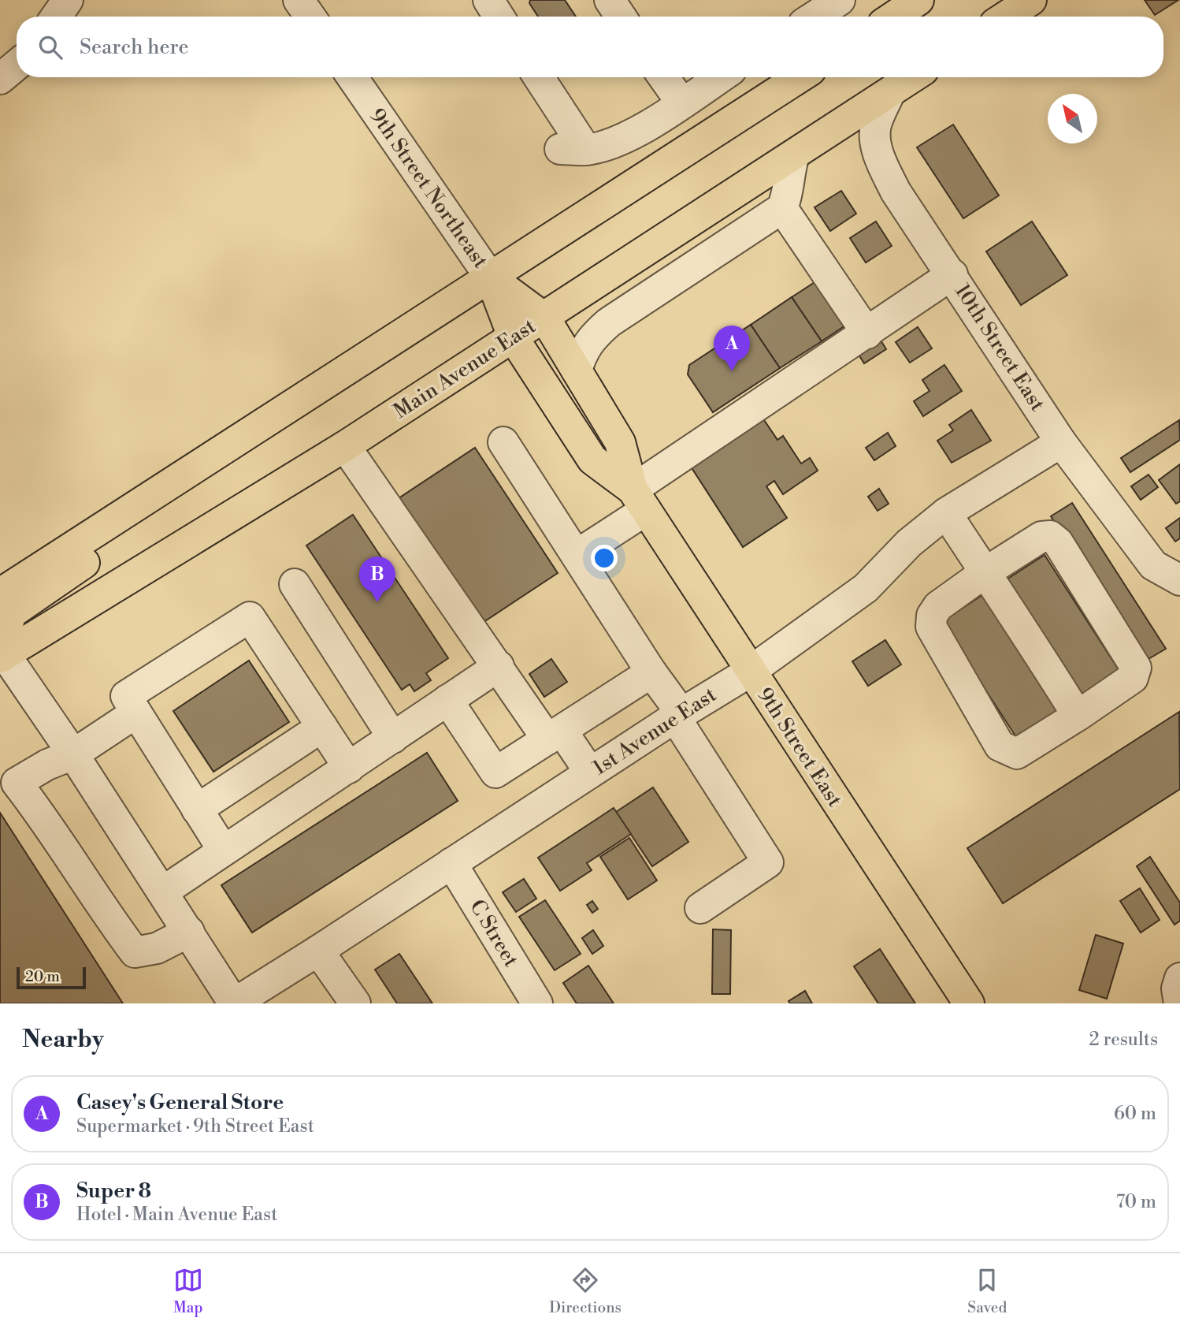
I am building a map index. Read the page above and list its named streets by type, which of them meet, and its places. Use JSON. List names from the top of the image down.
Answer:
{
  "streets": {
    "main road": ["Main Avenue East", "9th Street East"],
    "street": [
      "9th Street Northeast",
      "10th Street East",
      "1st Avenue East",
      "C Street"
    ]
  },
  "crossings": [
    ["9th Street Northeast", "9th Street East"],
    ["10th Street East", "Main Avenue East"],
    ["10th Street East", "1st Avenue East"],
    ["Main Avenue East", "9th Street East"],
    ["1st Avenue East", "9th Street East"],
    ["1st Avenue East", "C Street"]
  ],
  "scale_bar": "20 m",
  "north": "top left",
  "page": {
    "search": "Search here",
    "pins": ["A", "B"],
    "scale": "20 m",
    "heading": ["Nearby", "2 results"],
    "list": [
      {
        "mark": "A",
        "name": "Casey's General Store",
        "note": "Supermarket · 9th Street East",
        "value": "60 m"
      },
      {
        "mark": "B",
        "name": "Super 8",
        "note": "Hotel · Main Avenue East",
        "value": "70 m"
      }
    ],
    "nav": ["Map", "Directions", "Saved"]
  }
}
